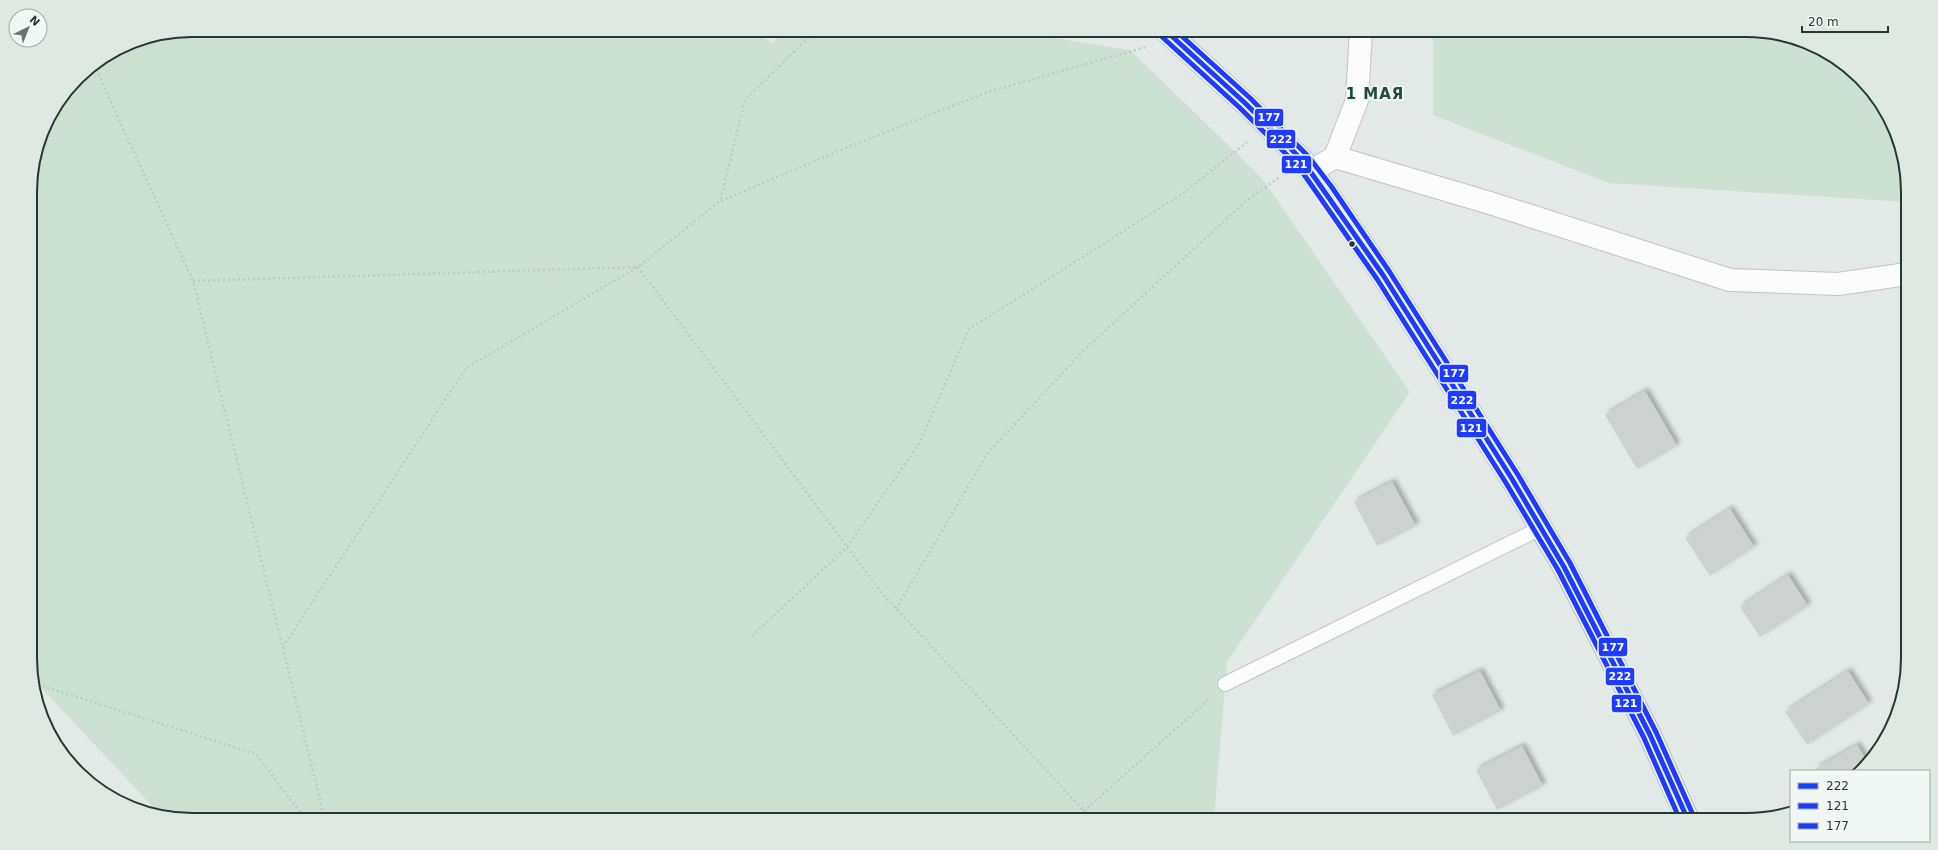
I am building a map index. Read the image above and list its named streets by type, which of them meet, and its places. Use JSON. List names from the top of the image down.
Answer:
{
  "districts": ["1 МАЯ"],
  "lines": ["transit line 222", "transit line 121", "transit line 177"],
  "legend": ["222", "121", "177"],
  "scale_bar": "20 m",
  "north": "top right"
}
